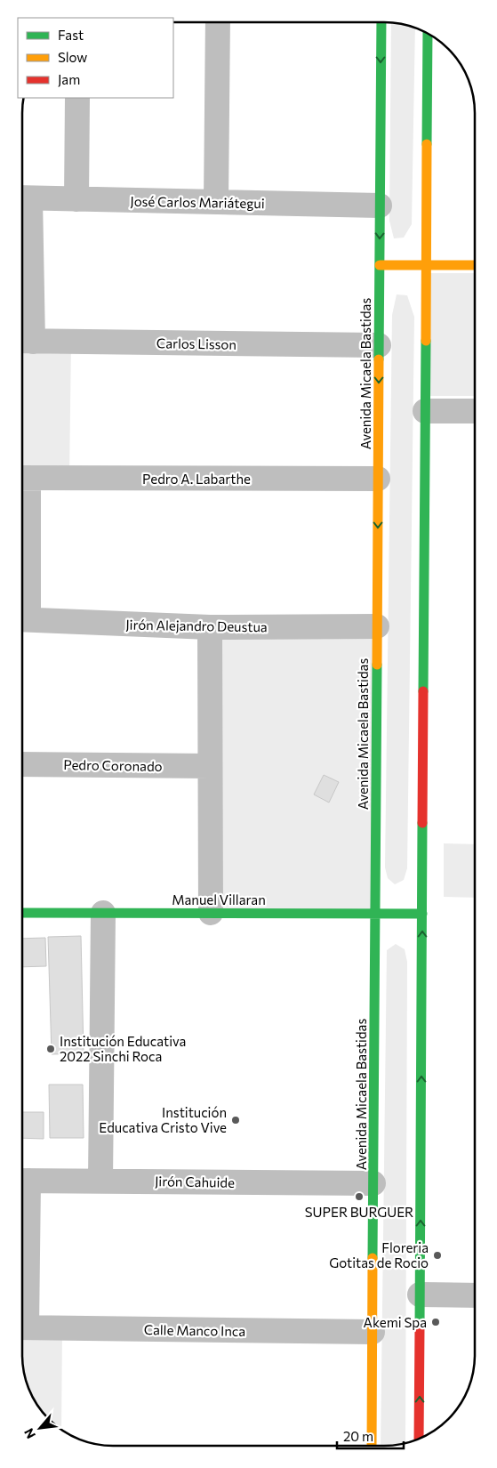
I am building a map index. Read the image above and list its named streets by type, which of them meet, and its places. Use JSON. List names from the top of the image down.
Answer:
{
  "streets": {
    "main road": ["Avenida Micaela Bastidas", "Manuel Villaran"],
    "street": [
      "José Carlos Mariátegui",
      "Carlos Lisson",
      "Pedro A. Labarthe",
      "Jirón Alejandro Deustua",
      "Pedro Coronado",
      "Jirón Cahuide",
      "Calle Manco Inca"
    ]
  },
  "crossings": [
    ["José Carlos Mariátegui", "Avenida Micaela Bastidas"],
    ["Carlos Lisson", "Avenida Micaela Bastidas"],
    ["Avenida Micaela Bastidas", "Pedro A. Labarthe"],
    ["Avenida Micaela Bastidas", "Jirón Alejandro Deustua"],
    ["Avenida Micaela Bastidas", "Manuel Villaran"],
    ["Avenida Micaela Bastidas", "Jirón Cahuide"],
    ["Avenida Micaela Bastidas", "Calle Manco Inca"]
  ],
  "places": [
    "Institución Educativa 2022 Sinchi Roca",
    "Institución Educativa Cristo Vive",
    "SUPER BURGUER",
    "Floreria Gotitas de Rocio",
    "Akemi Spa"
  ],
  "legend": ["Fast", "Slow", "Jam"],
  "scale_bar": "20 m",
  "north": "bottom left"
}
